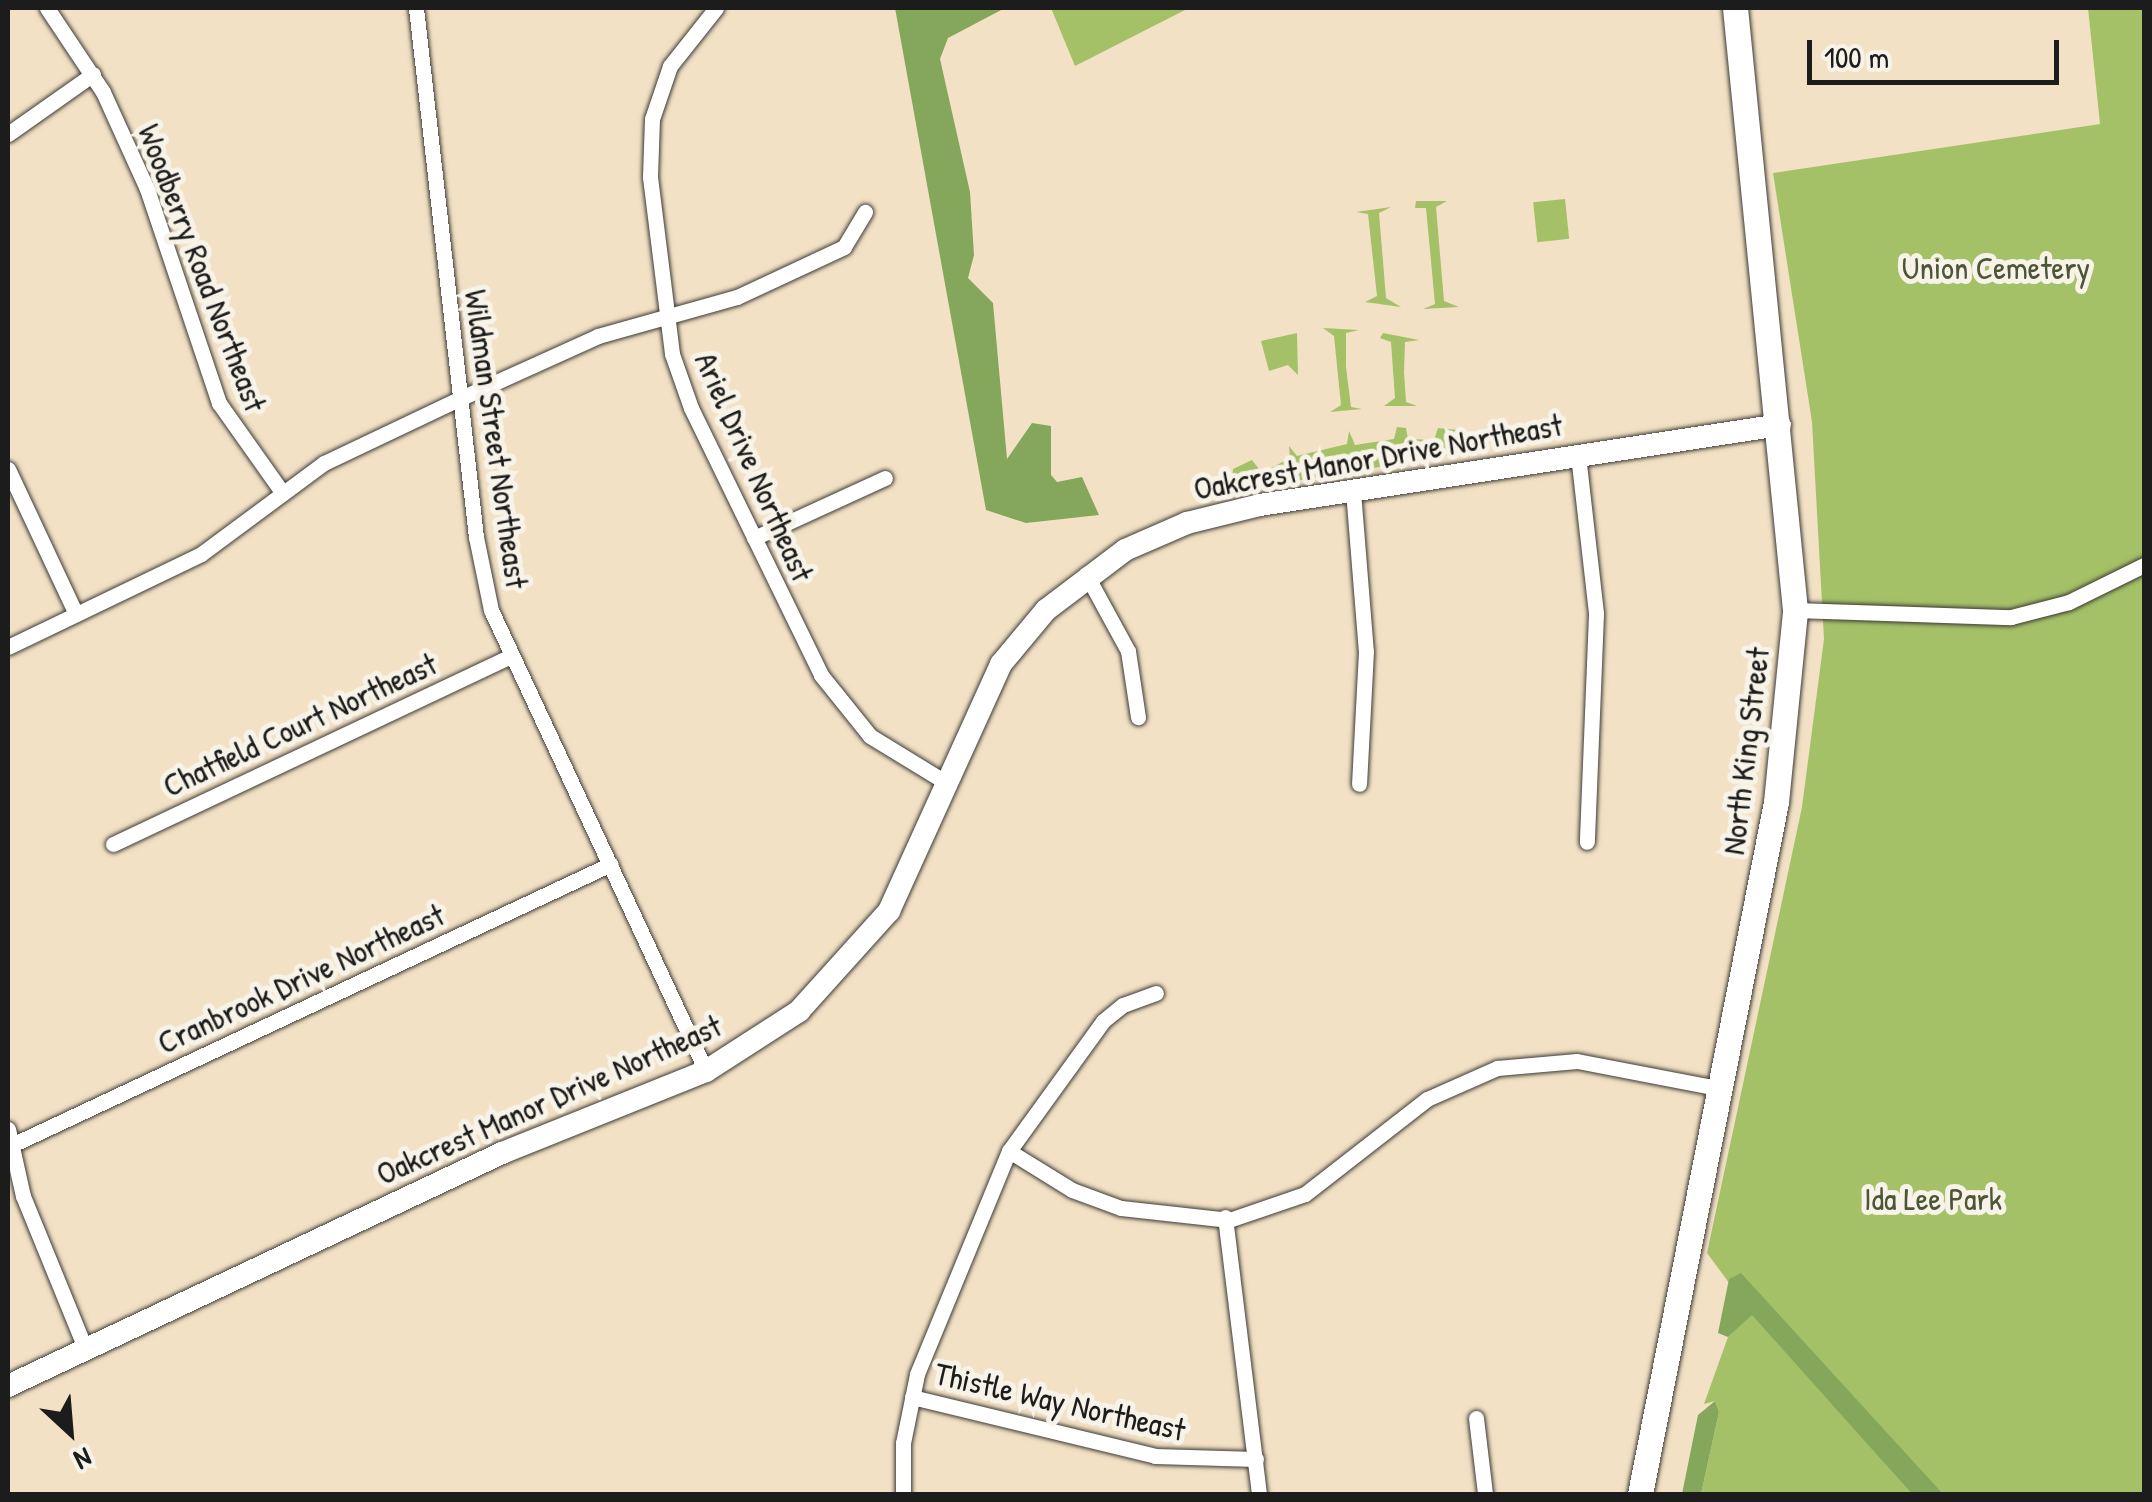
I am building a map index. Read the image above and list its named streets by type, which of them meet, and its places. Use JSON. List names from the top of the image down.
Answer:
{
  "streets": {
    "main road": ["North King Street"],
    "street": [
      "Woodberry Road Northeast",
      "Wildman Street Northeast",
      "Oakcrest Manor Drive Northeast",
      "Ariel Drive Northeast",
      "Chatfield Court Northeast",
      "Cranbrook Drive Northeast",
      "Thistle Way Northeast"
    ]
  },
  "crossings": [
    ["Wildman Street Northeast", "Oakcrest Manor Drive Northeast"],
    ["Wildman Street Northeast", "Chatfield Court Northeast"],
    ["Wildman Street Northeast", "Cranbrook Drive Northeast"],
    ["Oakcrest Manor Drive Northeast", "Ariel Drive Northeast"],
    ["Oakcrest Manor Drive Northeast", "North King Street"]
  ],
  "parks": ["Union Cemetery", "Ida Lee Park"],
  "scale_bar": "100 m",
  "north": "bottom right"
}
